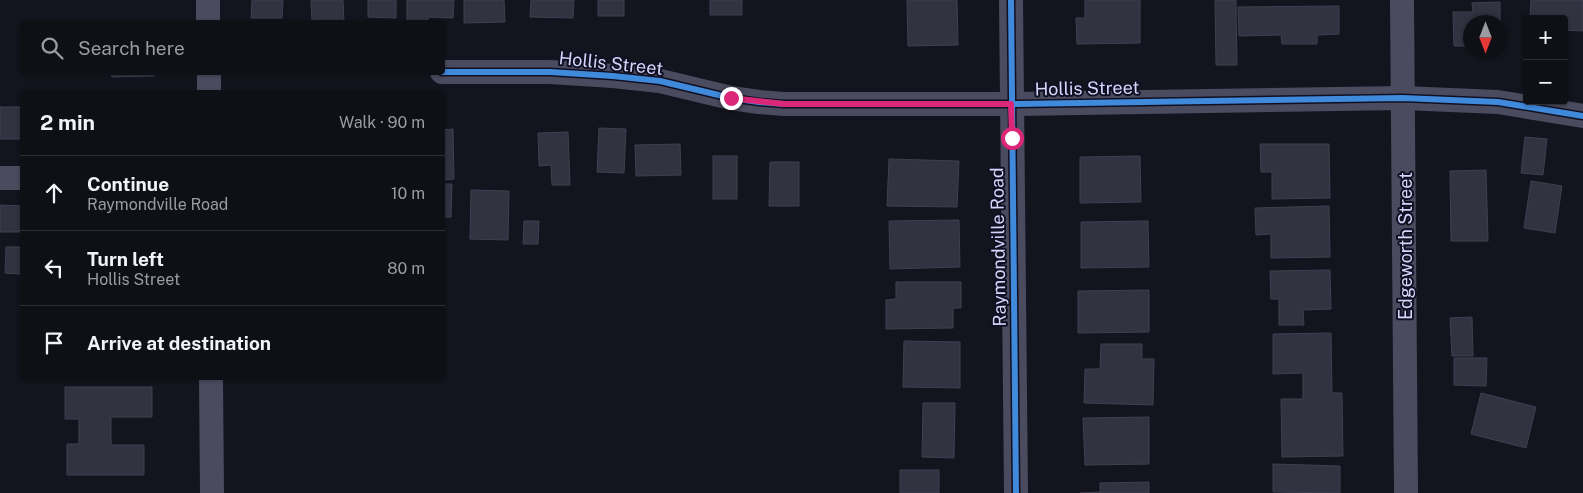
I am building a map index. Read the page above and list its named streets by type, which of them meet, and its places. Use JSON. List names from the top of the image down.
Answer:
{
  "streets": {
    "street": ["Hollis Street", "Edgeworth Street", "Raymondville Road"]
  },
  "crossings": [
    ["Hollis Street", "Edgeworth Street"],
    ["Hollis Street", "Raymondville Road"]
  ],
  "north": "bottom",
  "page": {
    "map_buttons": ["+", "−"],
    "search": "Search here",
    "heading": ["2 min", "Walk · 90 m"],
    "list": [
      ["Continue", "Raymondville Road", "10 m"],
      ["Turn left", "Hollis Street", "80 m"],
      "Arrive at destination"
    ]
  }
}
